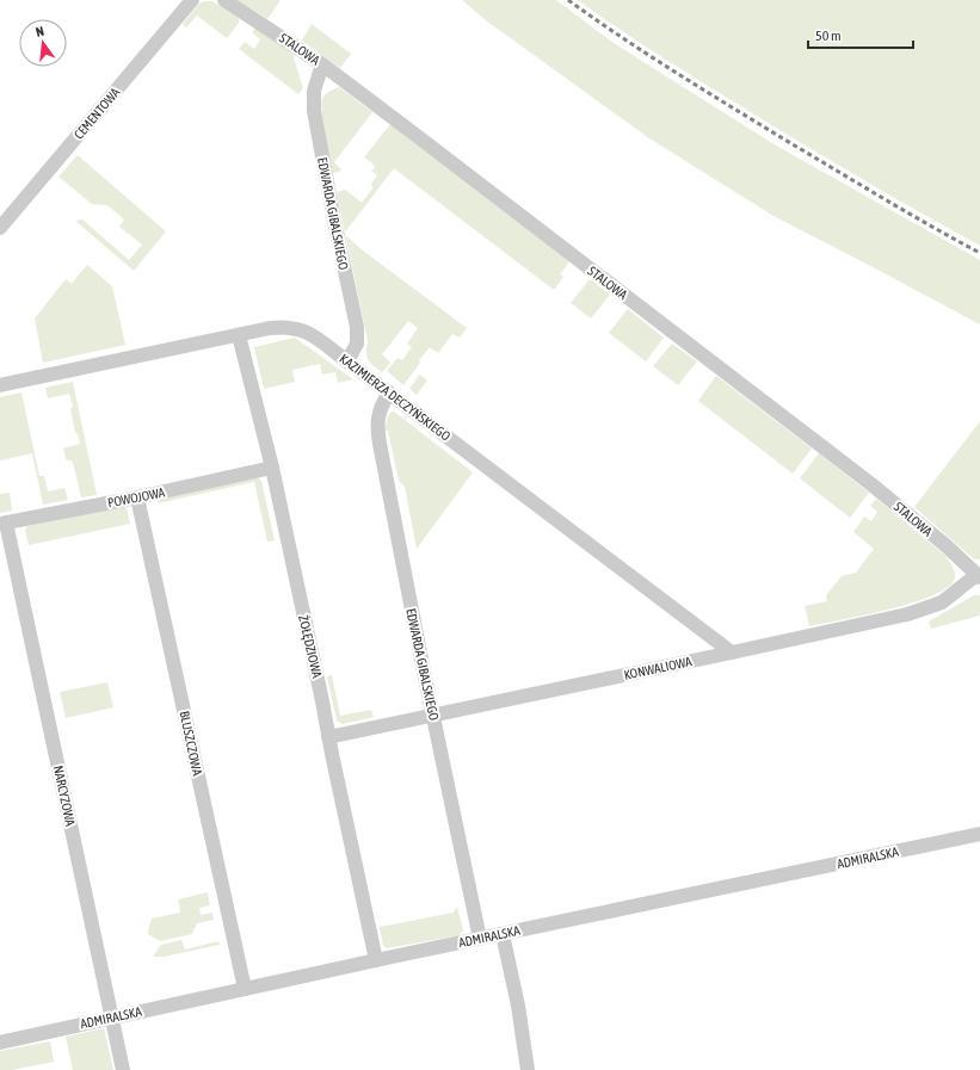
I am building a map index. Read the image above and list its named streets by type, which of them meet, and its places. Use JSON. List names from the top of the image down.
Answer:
{
  "streets": {
    "street": [
      "STALOWA",
      "CEMENTOWA",
      "EDWARDA GIBALSKIEGO",
      "KAZIMIERZA DECZYŃSKIEGO",
      "POWOJOWA",
      "ŻOŁĘDZIOWA",
      "KONWALIOWA",
      "BLUSZCZOWA",
      "NARCYZOWA",
      "ADMIRALSKA"
    ]
  },
  "crossings": [
    ["STALOWA", "EDWARDA GIBALSKIEGO"],
    ["STALOWA", "KONWALIOWA"],
    ["EDWARDA GIBALSKIEGO", "KAZIMIERZA DECZYŃSKIEGO"],
    ["EDWARDA GIBALSKIEGO", "KONWALIOWA"],
    ["EDWARDA GIBALSKIEGO", "ADMIRALSKA"],
    ["KAZIMIERZA DECZYŃSKIEGO", "ŻOŁĘDZIOWA"],
    ["KAZIMIERZA DECZYŃSKIEGO", "KONWALIOWA"],
    ["POWOJOWA", "ŻOŁĘDZIOWA"],
    ["POWOJOWA", "BLUSZCZOWA"],
    ["POWOJOWA", "NARCYZOWA"],
    ["ŻOŁĘDZIOWA", "KONWALIOWA"],
    ["ŻOŁĘDZIOWA", "ADMIRALSKA"],
    ["BLUSZCZOWA", "ADMIRALSKA"],
    ["NARCYZOWA", "ADMIRALSKA"]
  ],
  "scale_bar": "50 m",
  "north": "top"
}
